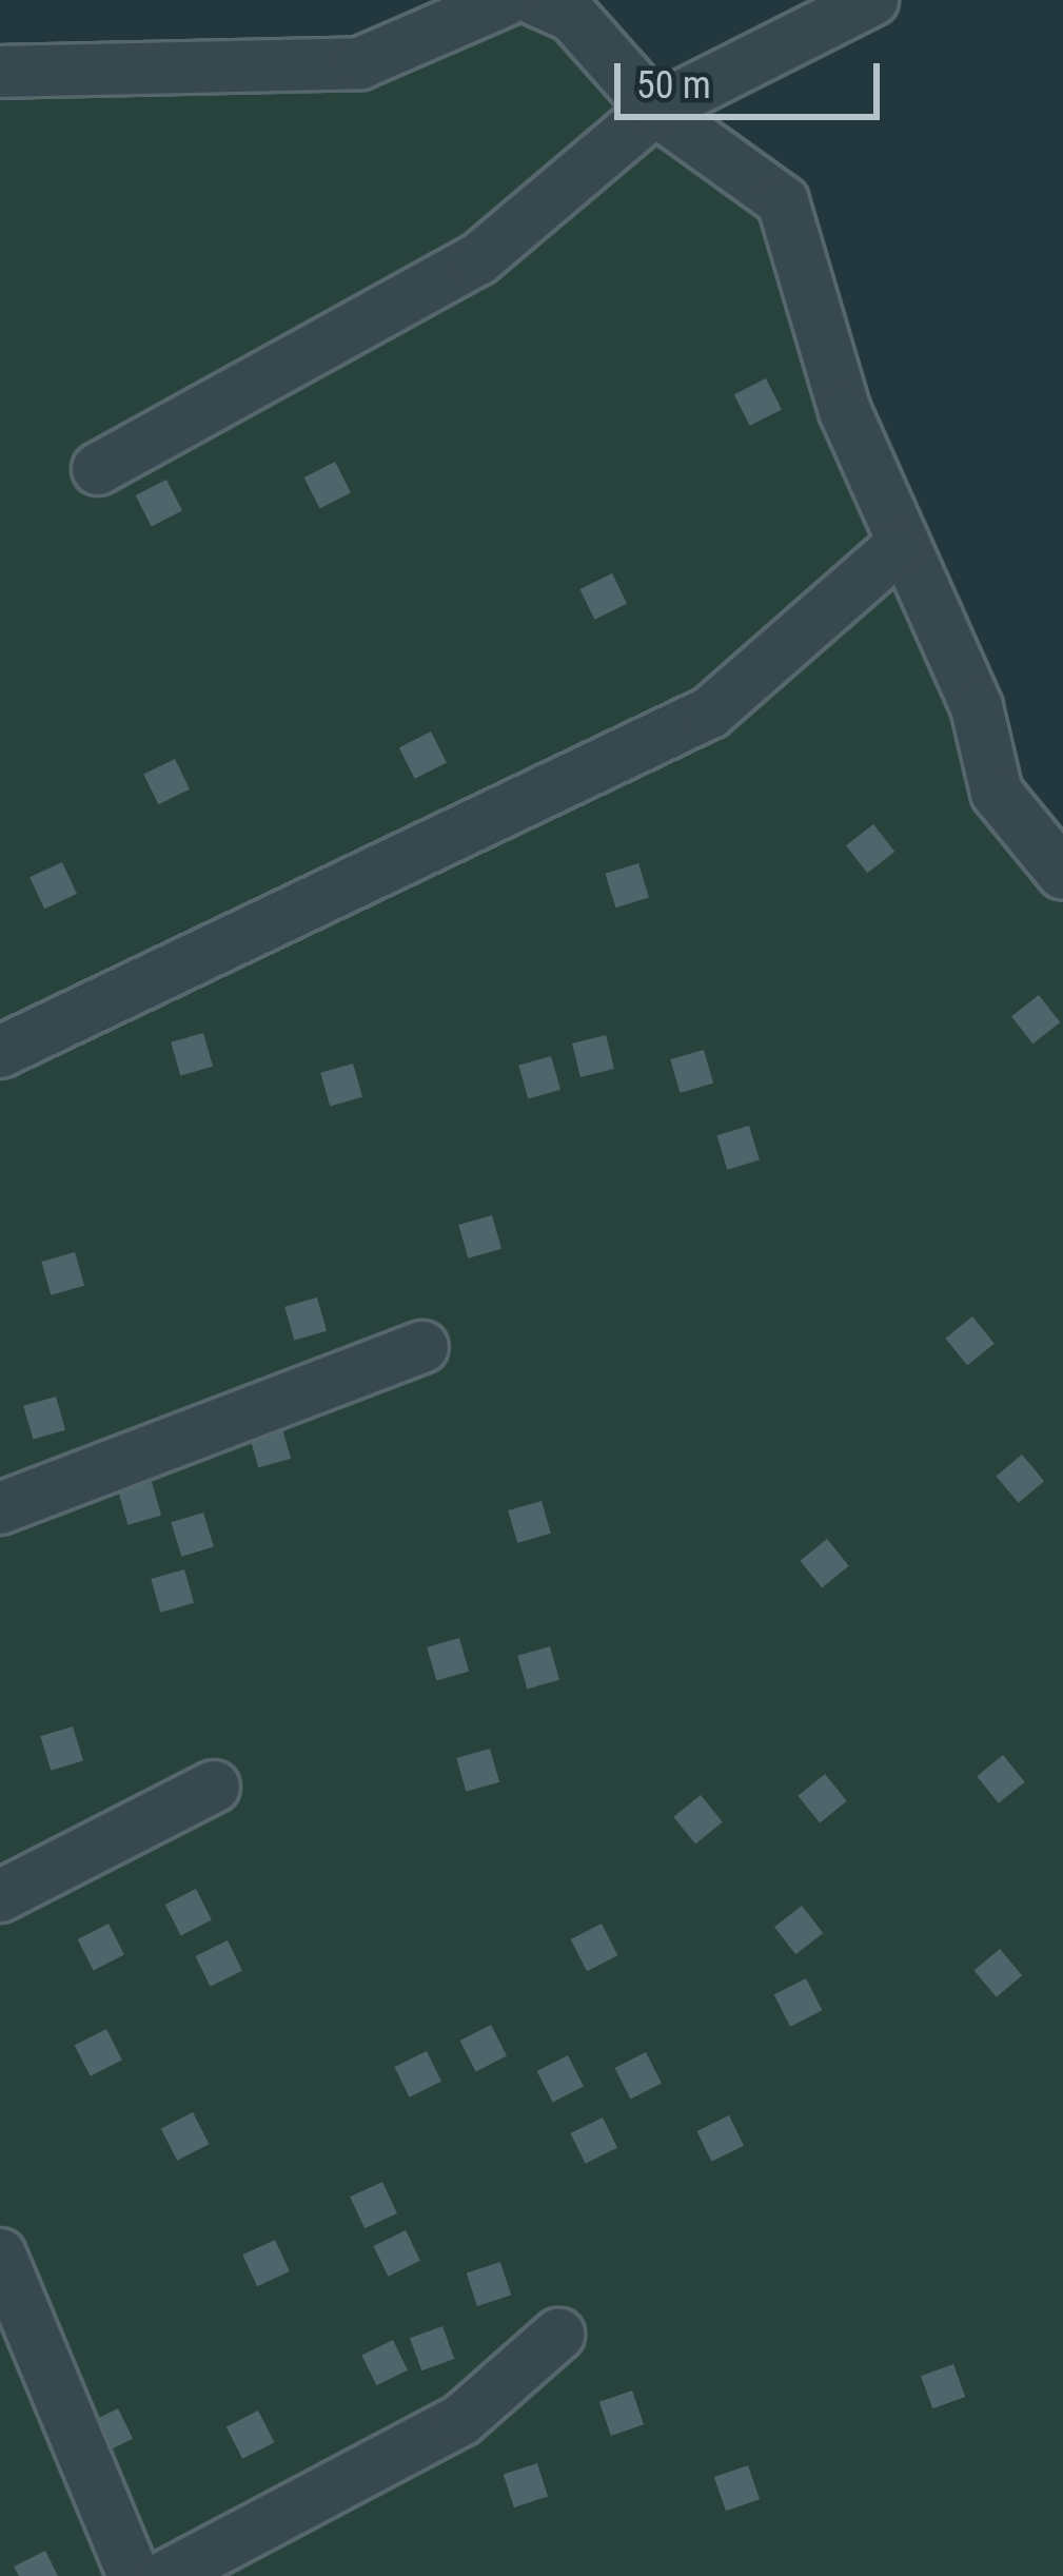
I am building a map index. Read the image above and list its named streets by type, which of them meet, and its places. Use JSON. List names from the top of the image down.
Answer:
{
  "scale_bar": "50 m"
}
